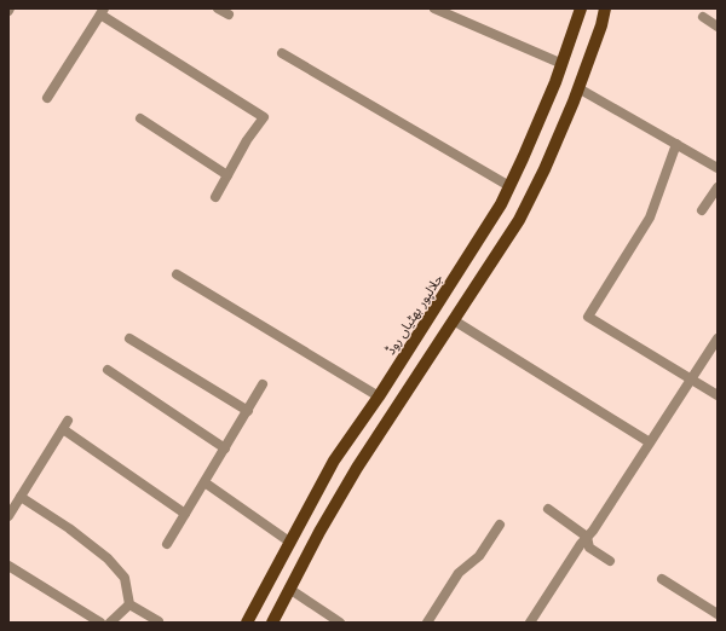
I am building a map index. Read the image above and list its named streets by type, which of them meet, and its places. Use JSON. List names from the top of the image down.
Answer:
{
  "streets": {
    "main road": ["جلالپور بھٹیاں روڈ"]
  }
}
